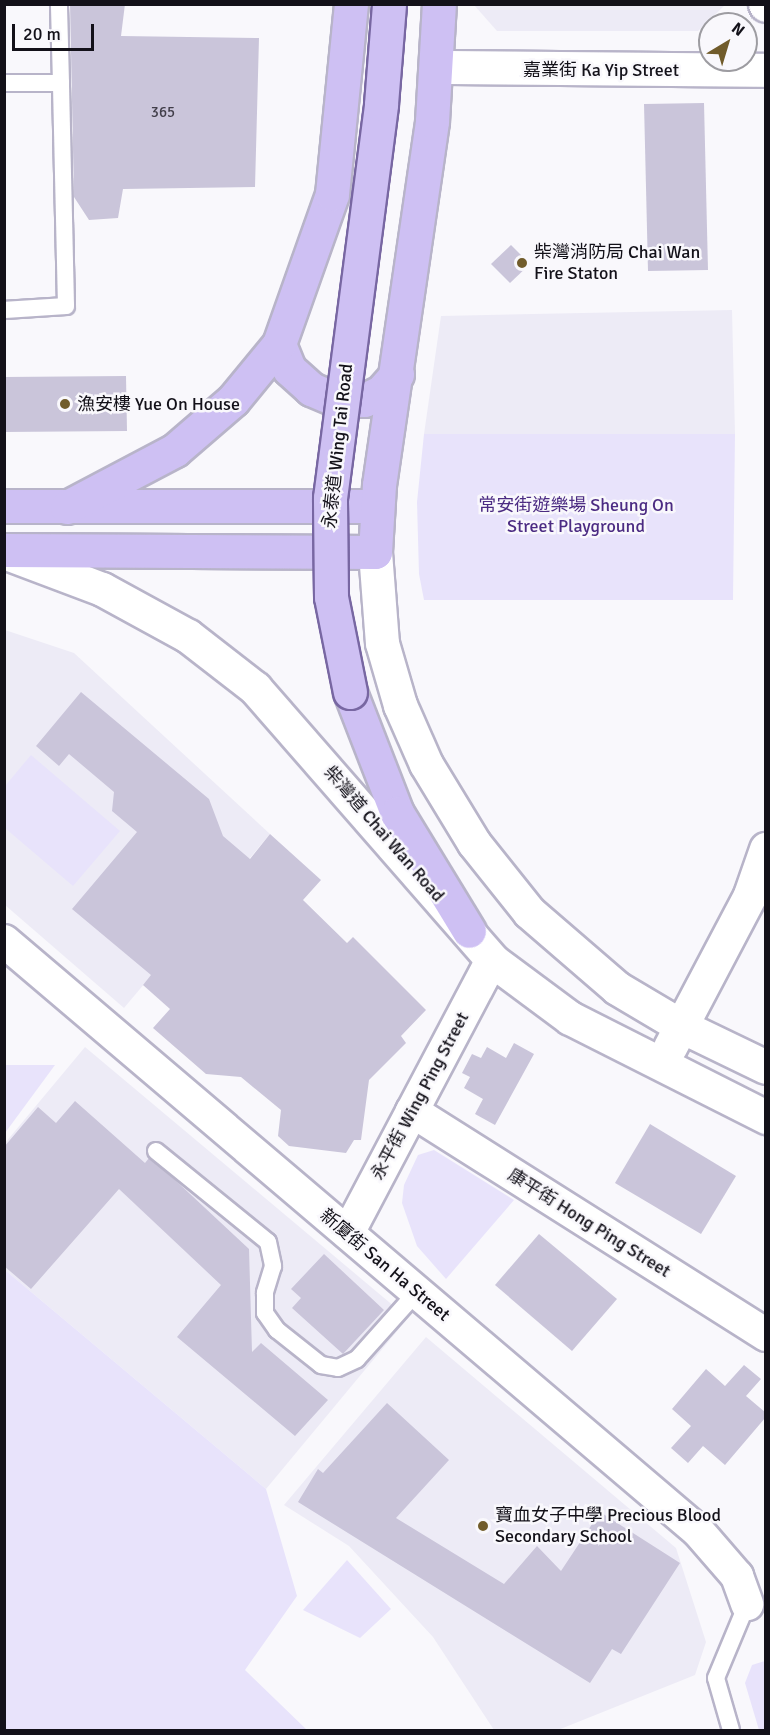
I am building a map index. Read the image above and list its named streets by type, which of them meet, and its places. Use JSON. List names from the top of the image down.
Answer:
{
  "streets": {
    "main road": ["嘉業街 Ka Yip Street", "永泰道 Wing Tai Road", "柴灣道 Chai Wan Road"],
    "street": ["永平街 Wing Ping Street", "康平街 Hong Ping Street", "新廈街 San Ha Street"]
  },
  "crossings": [
    ["永泰道 Wing Tai Road", "柴灣道 Chai Wan Road"],
    ["柴灣道 Chai Wan Road", "永平街 Wing Ping Street"],
    ["永平街 Wing Ping Street", "康平街 Hong Ping Street"],
    ["永平街 Wing Ping Street", "新廈街 San Ha Street"]
  ],
  "parks": ["常安街遊樂場 Sheung On Street Playground"],
  "places": ["柴灣消防局 Chai Wan Fire Staton", "漁安樓 Yue On House", "寶血女子中學 Precious Blood Secondary School"],
  "house_numbers": ["365"],
  "scale_bar": "20 m",
  "north": "top right"
}
